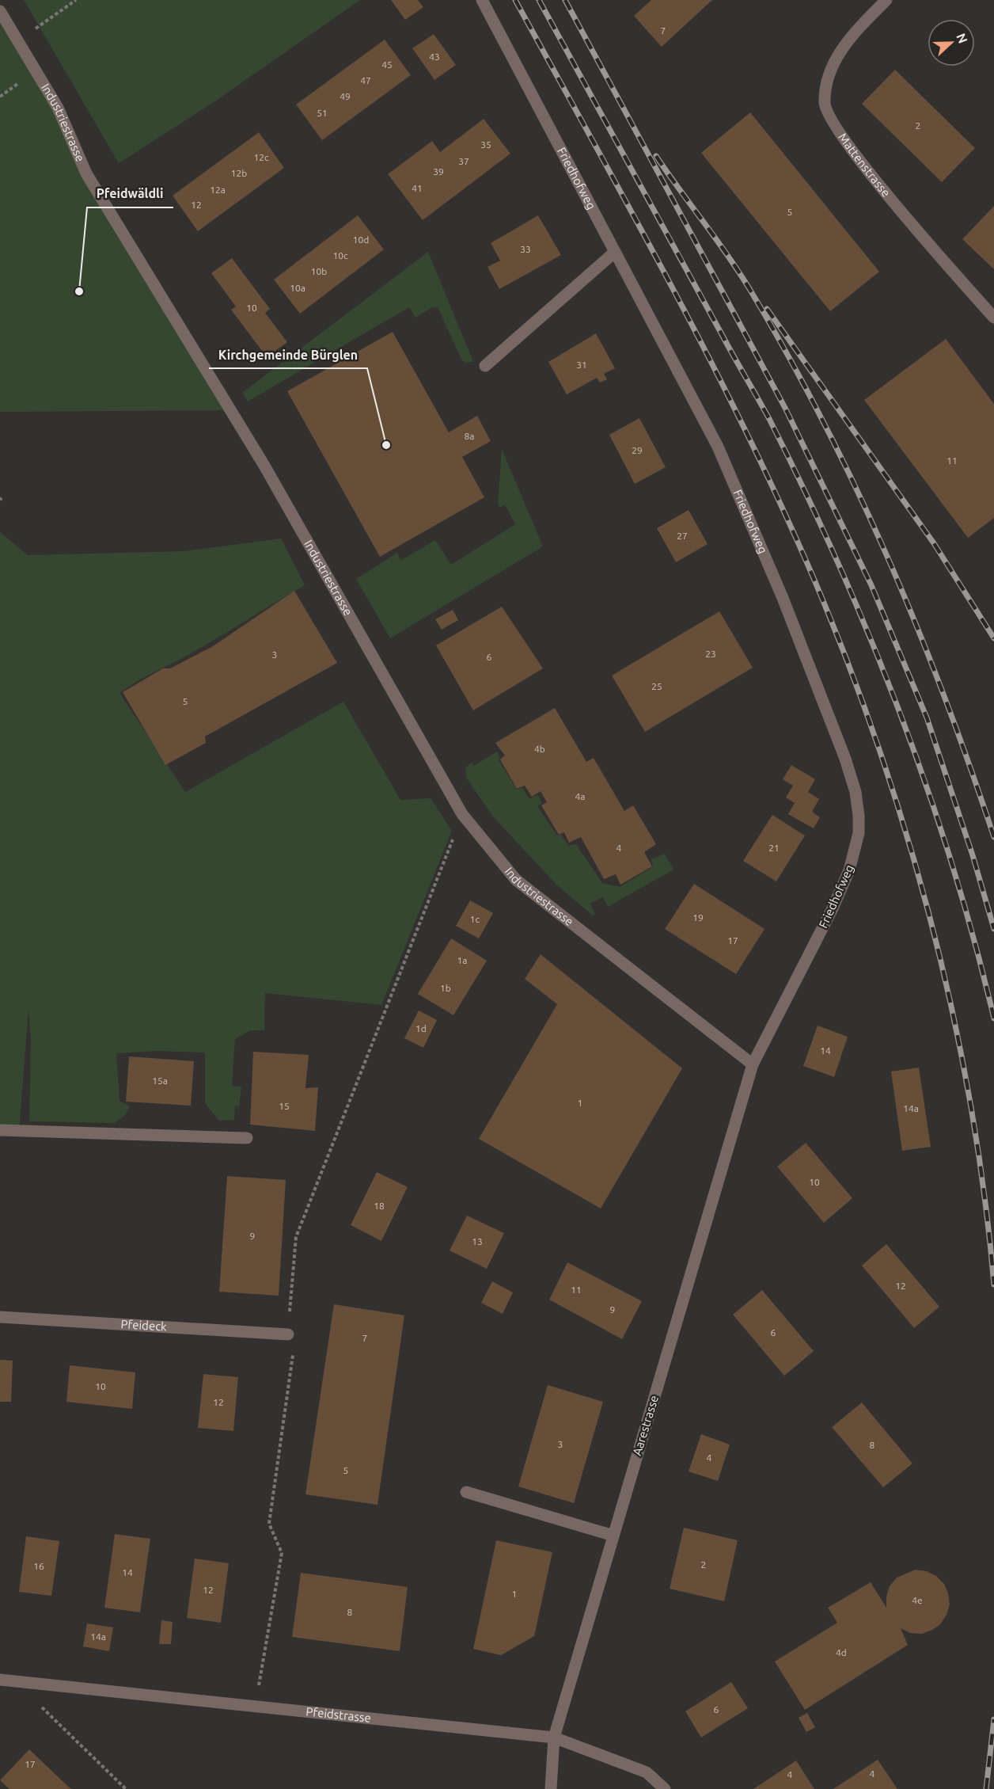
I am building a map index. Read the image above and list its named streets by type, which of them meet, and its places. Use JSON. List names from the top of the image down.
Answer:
{
  "streets": {
    "street": [
      "Industriestrasse",
      "Mattenstrasse",
      "Friedhofweg",
      "Pfeideck",
      "Aarestrasse",
      "Pfeidstrasse"
    ]
  },
  "crossings": [
    ["Industriestrasse", "Friedhofweg"],
    ["Industriestrasse", "Aarestrasse"],
    ["Friedhofweg", "Aarestrasse"],
    ["Aarestrasse", "Pfeidstrasse"]
  ],
  "places": ["Pfeidwäldli", "Kirchgemeinde Bürglen"],
  "house_numbers": [
    "7",
    "43",
    "45",
    "47",
    "49",
    "51",
    "2",
    "35",
    "12c",
    "37",
    "39",
    "12b",
    "41",
    "12a",
    "12",
    "5",
    "10d",
    "33",
    "10c",
    "10b",
    "10a",
    "10",
    "31",
    "8a",
    "29",
    "11",
    "27",
    "23",
    "3",
    "6",
    "25",
    "5",
    "4b",
    "4a",
    "4",
    "21",
    "19",
    "1c",
    "17",
    "1a",
    "1b",
    "1d",
    "14",
    "15a",
    "1",
    "15",
    "14a",
    "10",
    "18",
    "9",
    "13",
    "12",
    "11",
    "9",
    "6",
    "7",
    "10",
    "12",
    "3",
    "8",
    "4",
    "5",
    "2",
    "16",
    "14",
    "12",
    "1",
    "4e",
    "8",
    "14a",
    "4d",
    "6",
    "17",
    "4",
    "4"
  ],
  "north": "right"
}
